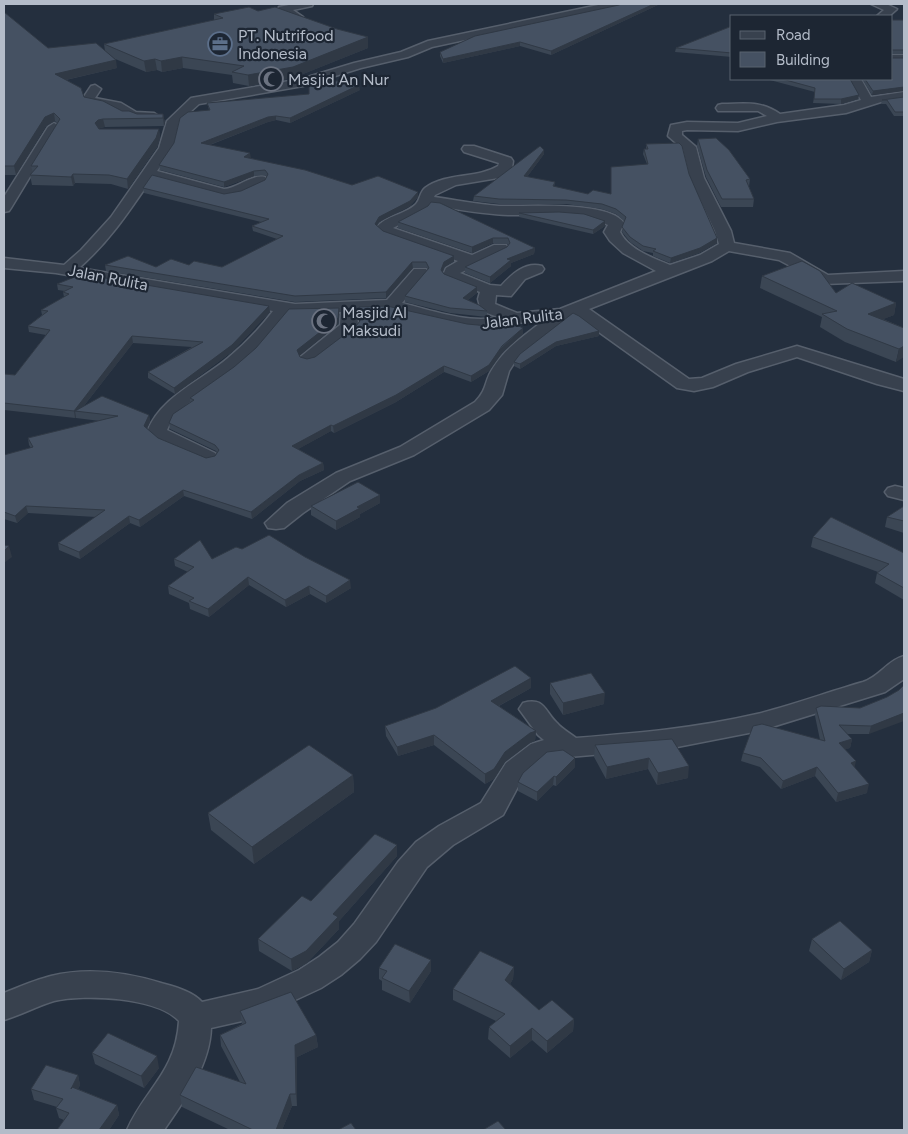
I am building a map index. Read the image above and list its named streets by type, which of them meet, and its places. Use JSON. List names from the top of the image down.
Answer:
{
  "streets": {
    "street": ["Jalan Rulita"]
  },
  "places": {
    "office": ["PT. Nutrifood Indonesia"],
    "mosque": ["Masjid An Nur", "Masjid Al Maksudi"]
  },
  "legend": ["Road", "Building"]
}
